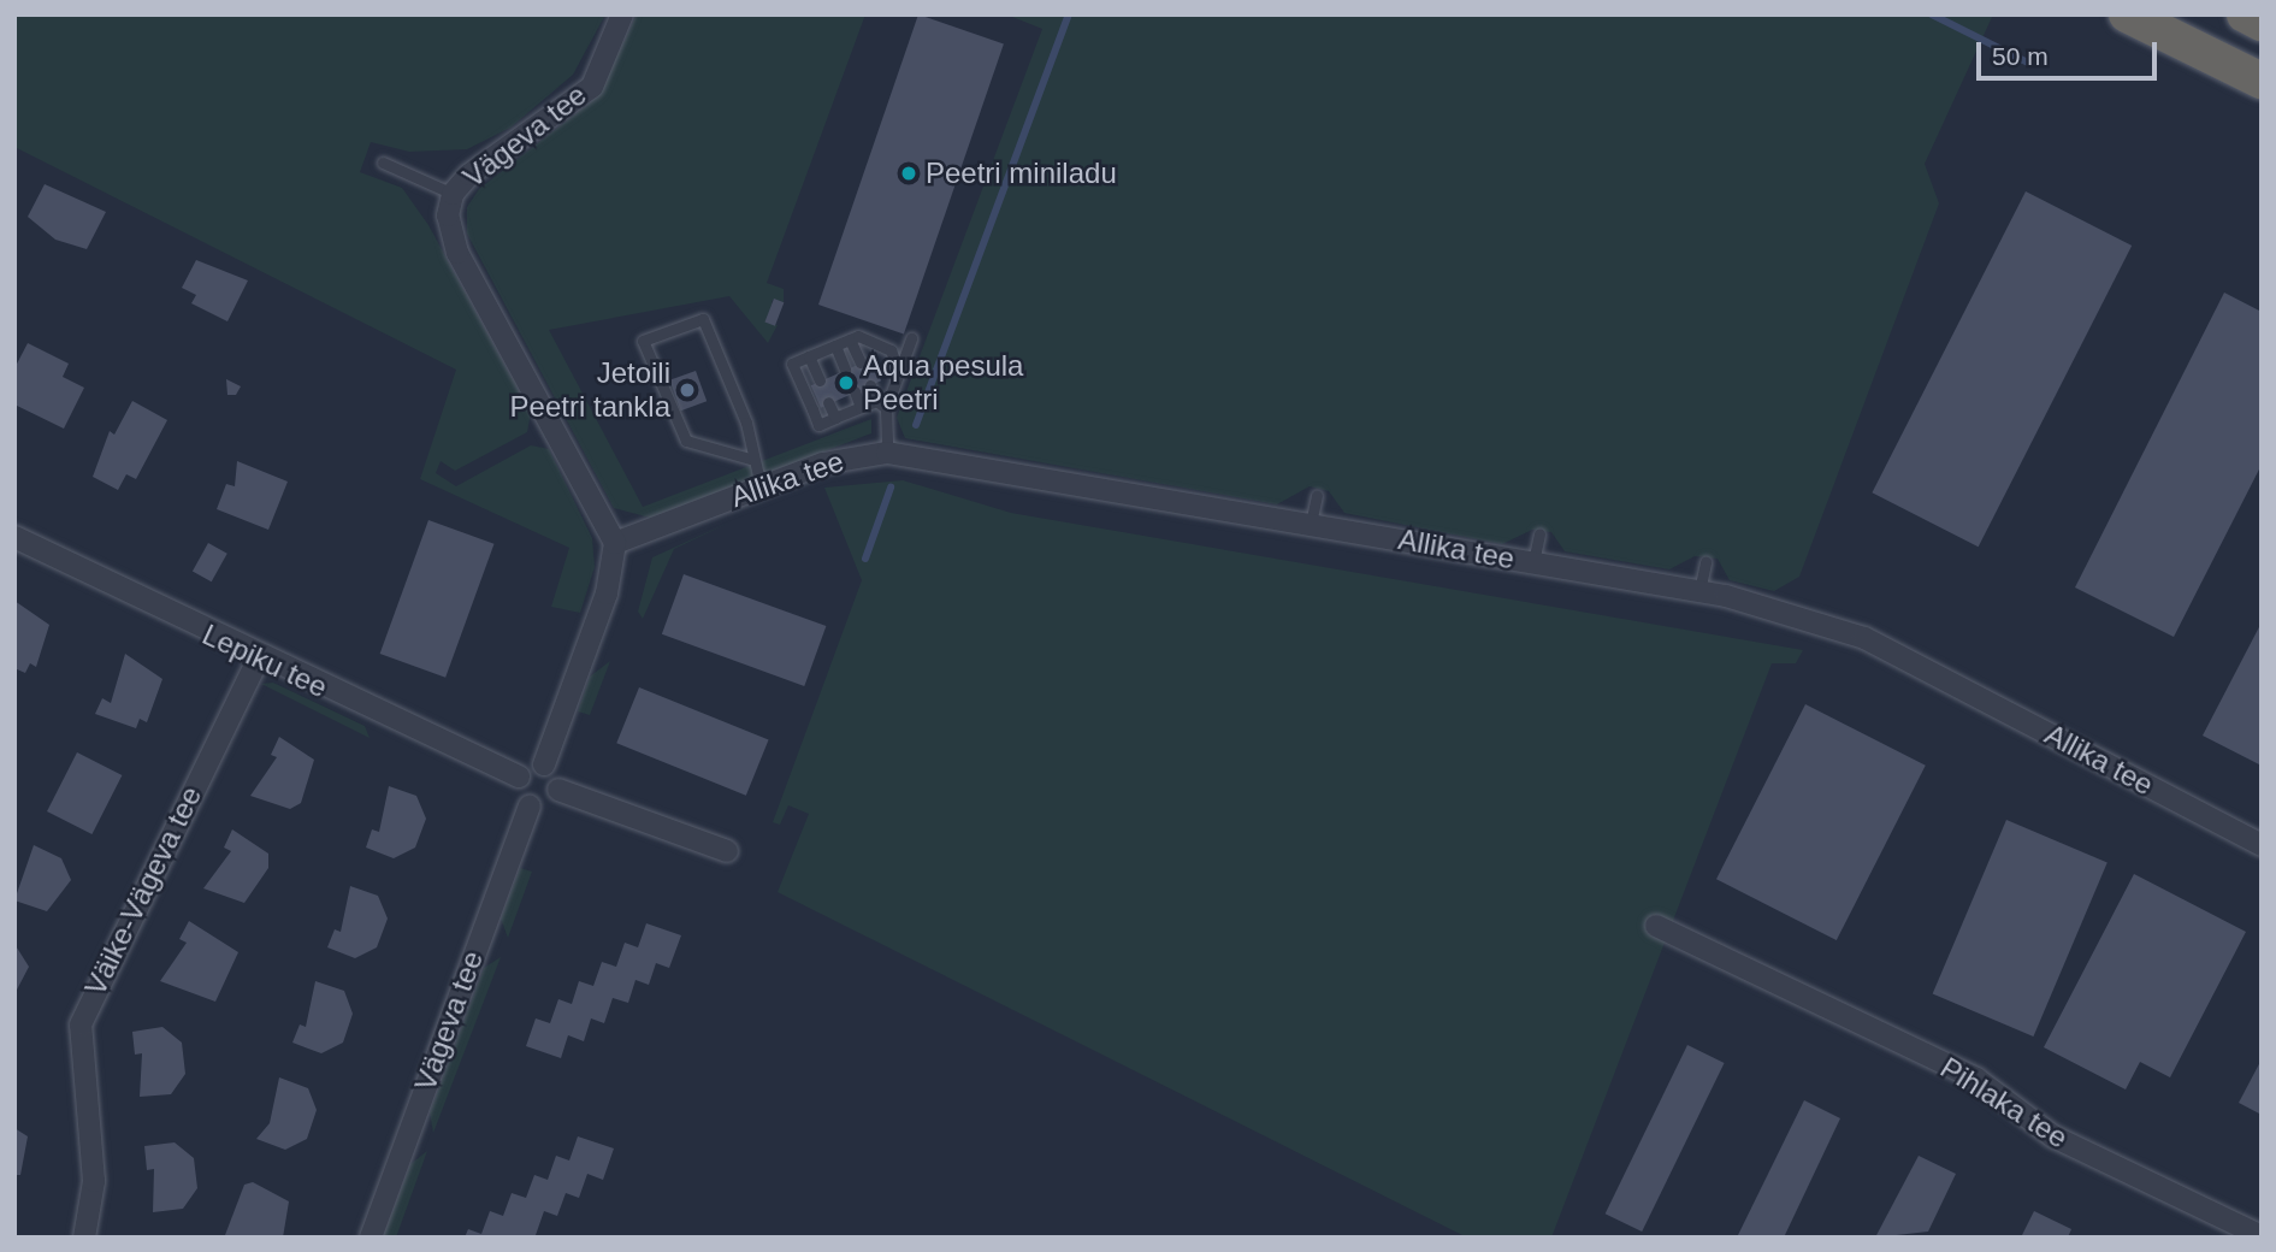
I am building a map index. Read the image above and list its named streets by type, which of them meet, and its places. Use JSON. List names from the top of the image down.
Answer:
{
  "streets": {
    "street": [
      "Vägeva tee",
      "Allika tee",
      "Lepiku tee",
      "Väike-Vägeva tee",
      "Pihlaka tee"
    ]
  },
  "crossings": [
    ["Vägeva tee", "Allika tee"],
    ["Vägeva tee", "Lepiku tee"],
    ["Lepiku tee", "Väike-Vägeva tee"]
  ],
  "places": ["Peetri miniladu", "Aqua pesula Peetri", "Jetoili Peetri tankla"],
  "scale_bar": "50 m"
}
